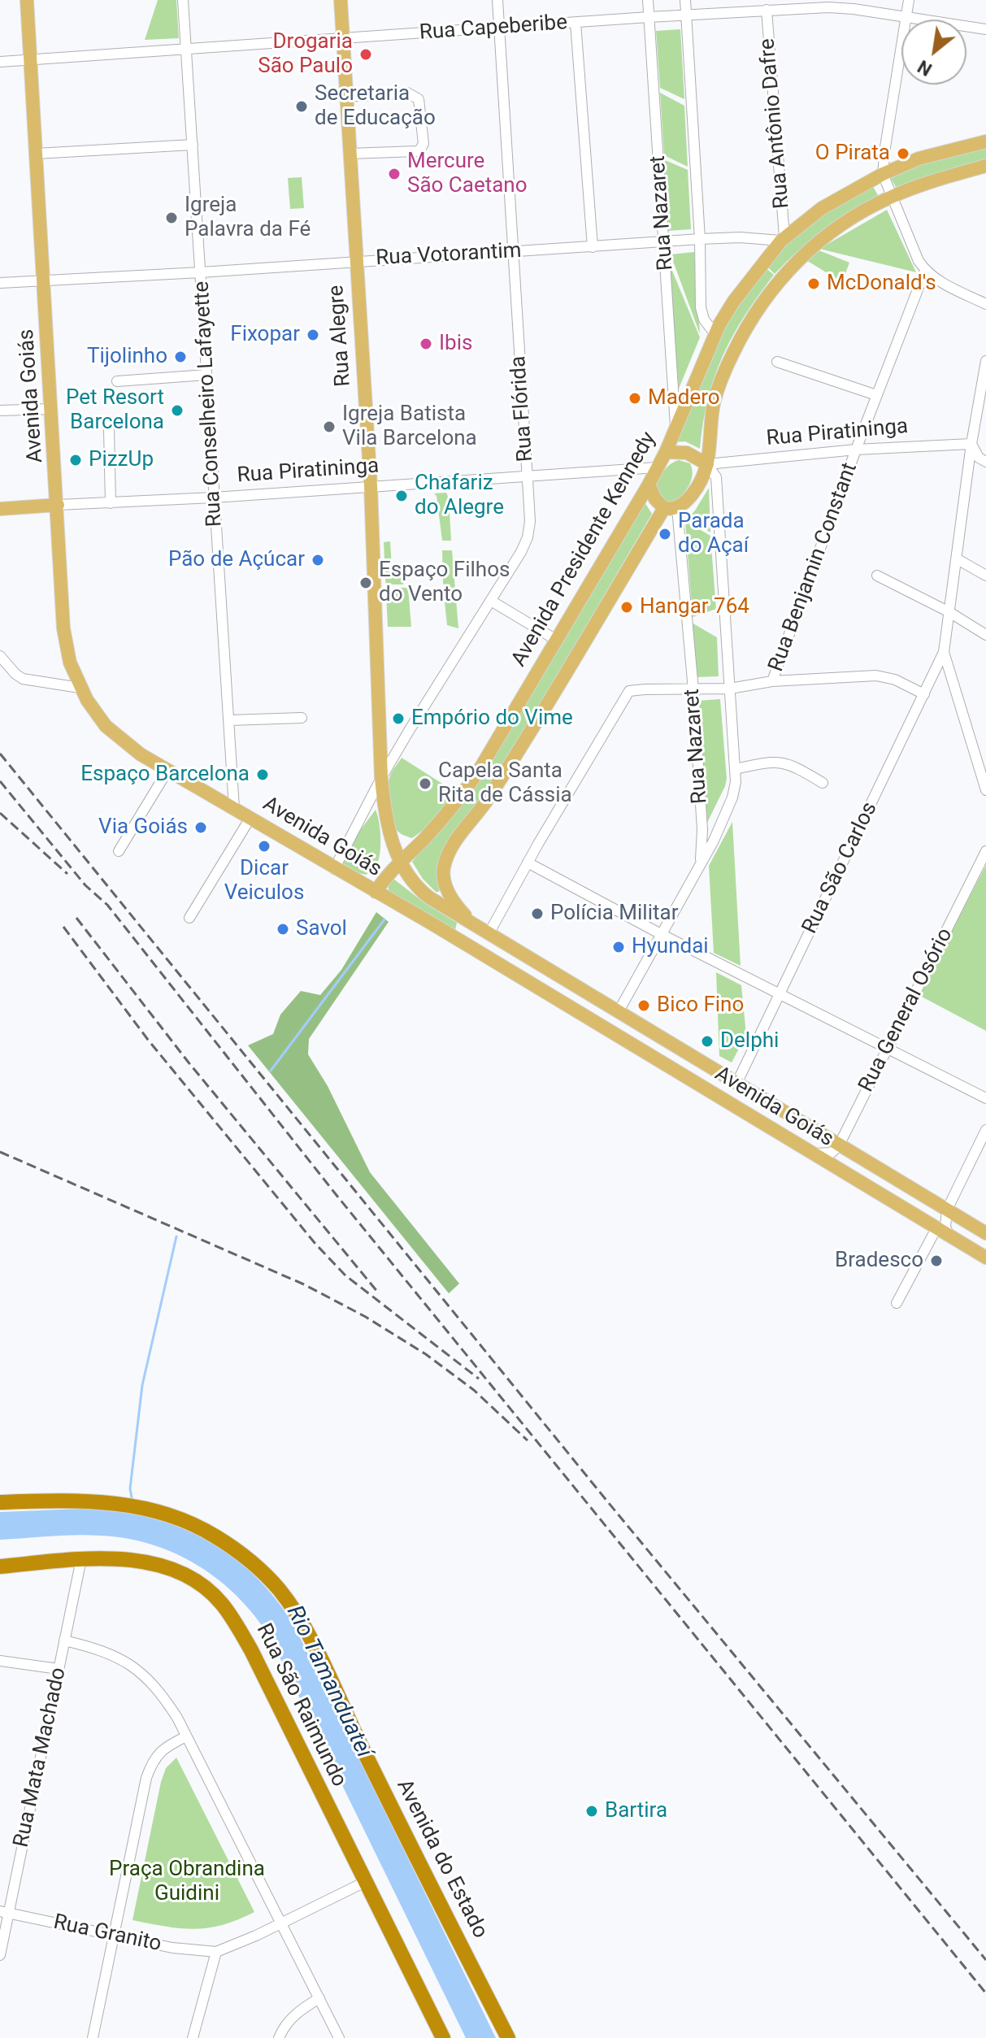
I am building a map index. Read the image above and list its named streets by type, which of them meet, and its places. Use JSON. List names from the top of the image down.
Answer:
{
  "streets": {
    "highway": ["Rua São Raimundo", "Avenida do Estado"],
    "main road": [
      "Rua Alegre",
      "Avenida Goiás",
      "Rua Piratininga",
      "Avenida Presidente Kennedy"
    ],
    "street": [
      "Rua Capeberibe",
      "Rua Antônio Dafre",
      "Rua Nazaret",
      "Rua Votorantim",
      "Rua Conselheiro Lafayette",
      "Rua Flórida",
      "Rua Benjamin Constant",
      "Rua São Carlos",
      "Rua General Osório",
      "Rua Mata Machado",
      "Rua Granito"
    ]
  },
  "crossings": [
    ["Rua Capeberibe", "Rua Antônio Dafre"],
    ["Rua Capeberibe", "Rua Nazaret"],
    ["Rua Capeberibe", "Rua Alegre"],
    ["Rua Capeberibe", "Avenida Goiás"],
    ["Rua Capeberibe", "Rua Conselheiro Lafayette"],
    ["Rua Capeberibe", "Rua Flórida"],
    ["Rua Antônio Dafre", "Rua Votorantim"],
    ["Rua Antônio Dafre", "Avenida Presidente Kennedy"],
    ["Rua Nazaret", "Rua Votorantim"],
    ["Rua Nazaret", "Avenida Goiás"],
    ["Rua Nazaret", "Rua Piratininga"],
    ["Rua Nazaret", "Avenida Presidente Kennedy"],
    ["Rua Votorantim", "Rua Alegre"],
    ["Rua Votorantim", "Avenida Goiás"],
    ["Rua Votorantim", "Rua Conselheiro Lafayette"],
    ["Rua Votorantim", "Rua Flórida"],
    ["Rua Votorantim", "Avenida Presidente Kennedy"],
    ["Rua Alegre", "Avenida Goiás"],
    ["Rua Alegre", "Rua Flórida"],
    ["Rua Alegre", "Rua Piratininga"],
    ["Rua Alegre", "Avenida Presidente Kennedy"],
    ["Avenida Goiás", "Rua Conselheiro Lafayette"],
    ["Avenida Goiás", "Rua Flórida"],
    ["Avenida Goiás", "Rua Piratininga"],
    ["Avenida Goiás", "Avenida Presidente Kennedy"],
    ["Avenida Goiás", "Rua São Carlos"],
    ["Avenida Goiás", "Rua General Osório"],
    ["Rua Conselheiro Lafayette", "Rua Piratininga"],
    ["Rua Flórida", "Rua Piratininga"],
    ["Rua Piratininga", "Avenida Presidente Kennedy"],
    ["Rua Piratininga", "Rua Benjamin Constant"],
    ["Rua São Raimundo", "Rua Mata Machado"],
    ["Rua Mata Machado", "Rua Granito"]
  ],
  "water": ["Rio Tamanduateí"],
  "parks": ["Praça Obrandina Guidini"],
  "places": [
    "Drogaria São Paulo",
    "Secretaria de Educação",
    "O Pirata",
    "Mercure São Caetano",
    "Igreja Palavra da Fé",
    "McDonald's",
    "Fixopar",
    "Ibis",
    "Tijolinho",
    "Madero",
    "Pet Resort Barcelona",
    "Igreja Batista Vila Barcelona",
    "PizzUp",
    "Chafariz do Alegre",
    "Parada do Açaí",
    "Pão de Açúcar",
    "Espaço Filhos do Vento",
    "Hangar 764",
    "Empório do Vime",
    "Espaço Barcelona",
    "Capela Santa Rita de Cássia",
    "Via Goiás",
    "Dicar Veiculos",
    "Polícia Militar",
    "Savol",
    "Hyundai",
    "Bico Fino",
    "Delphi",
    "Bradesco",
    "Bartira"
  ],
  "north": "bottom left"
}
